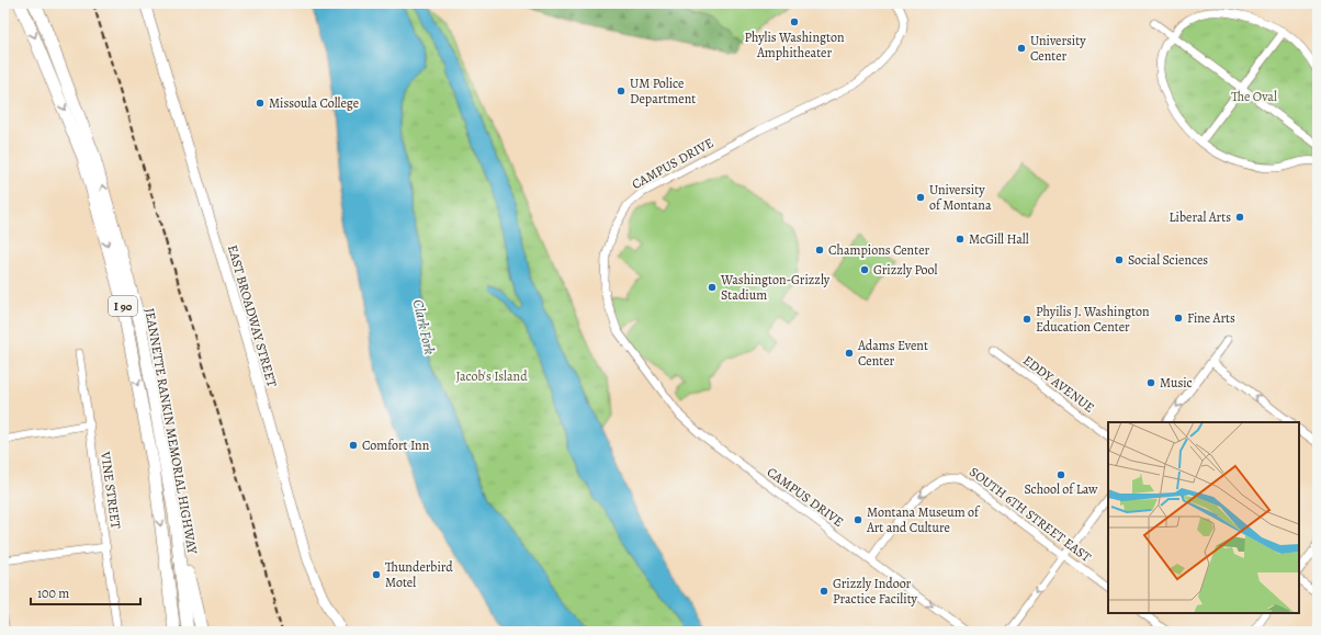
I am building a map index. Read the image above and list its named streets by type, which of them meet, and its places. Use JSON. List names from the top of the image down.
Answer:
{
  "streets": {
    "highway": ["I 90", "JEANNETTE RANKIN MEMORIAL HIGHWAY"],
    "main road": ["EAST BROADWAY STREET"],
    "street": [
      "CAMPUS DRIVE",
      "EDDY AVENUE",
      "VINE STREET",
      "SOUTH 6TH STREET EAST"
    ]
  },
  "crossings": [
    ["CAMPUS DRIVE", "SOUTH 6TH STREET EAST"],
    ["I 90", "JEANNETTE RANKIN MEMORIAL HIGHWAY"]
  ],
  "water": ["Clark Fork"],
  "parks": ["The Oval", "Jacob's Island"],
  "places": [
    "Phylis Washington Amphitheater",
    "University Center",
    "UM Police Department",
    "Missoula College",
    "University of Montana",
    "Liberal Arts",
    "McGill Hall",
    "Champions Center",
    "Social Sciences",
    "Grizzly Pool",
    "Washington-Grizzly Stadium",
    "Fine Arts",
    "Phyilis J. Washington Education Center",
    "Adams Event Center",
    "Music",
    "Comfort Inn",
    "School of Law",
    "Montana Museum of Art and Culture",
    "Thunderbird Motel",
    "Grizzly Indoor Practice Facility"
  ],
  "scale_bar": "100 m"
}
